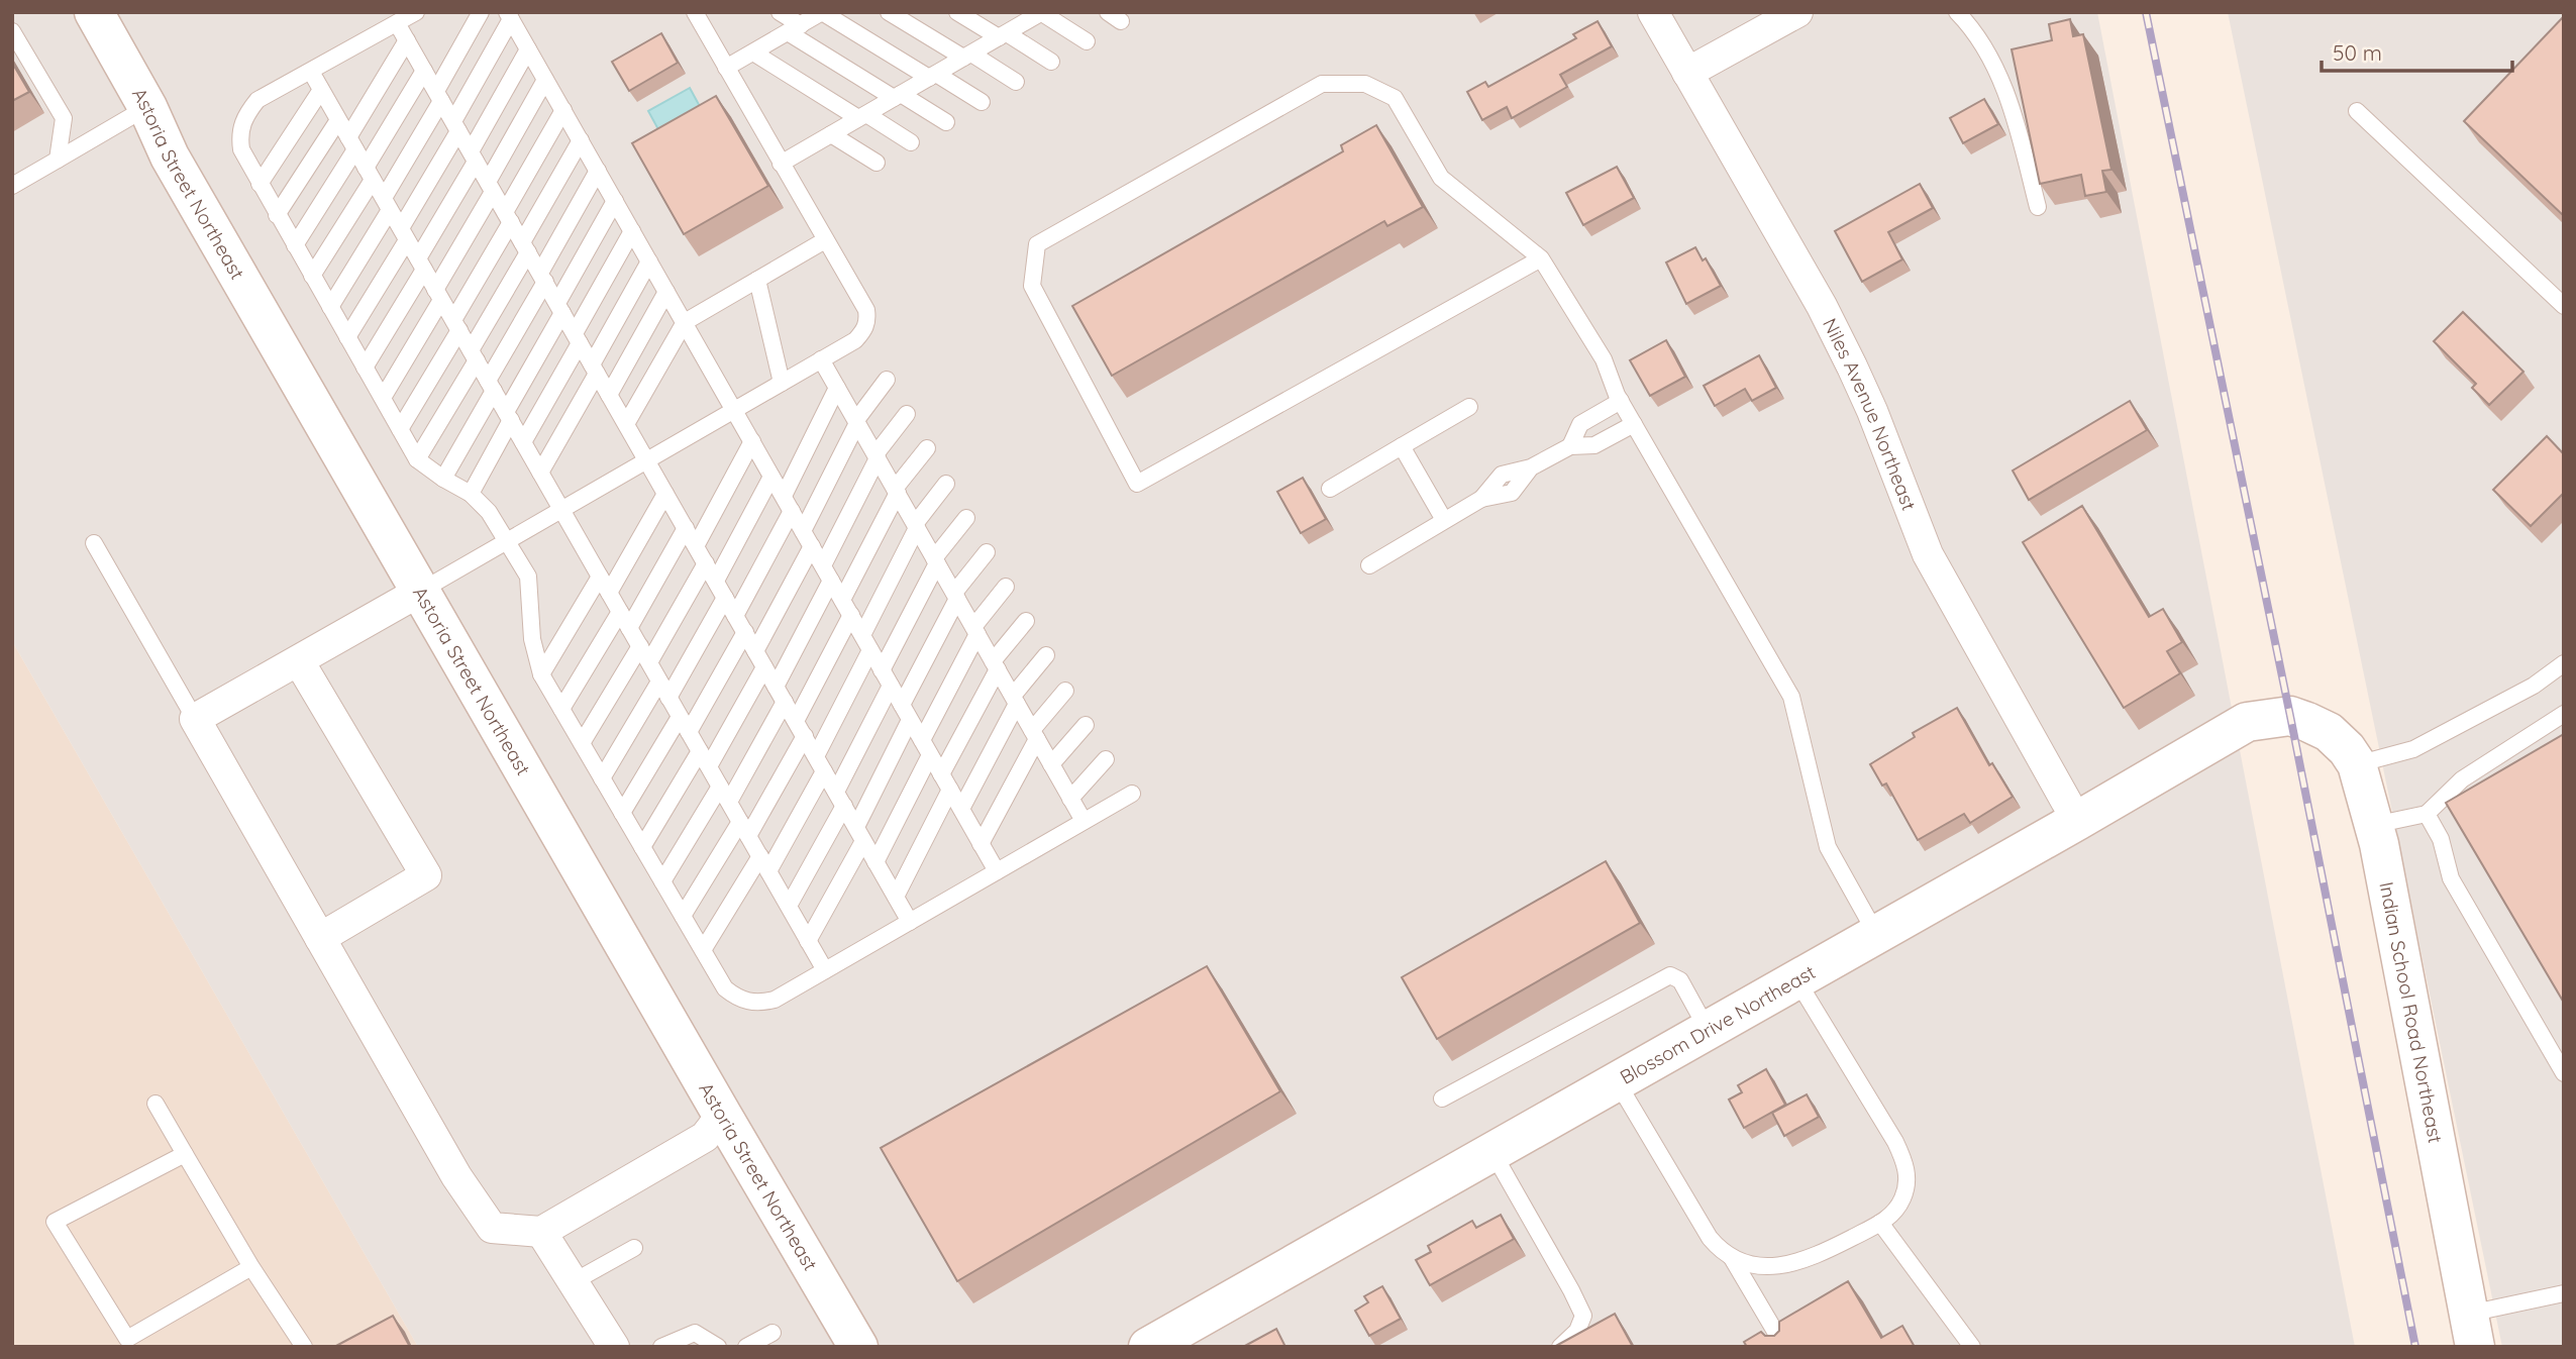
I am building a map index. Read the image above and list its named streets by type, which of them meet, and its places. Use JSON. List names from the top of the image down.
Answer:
{
  "streets": {
    "street": [
      "Astoria Street Northeast",
      "Niles Avenue Northeast",
      "Indian School Road Northeast",
      "Blossom Drive Northeast"
    ]
  },
  "crossings": [
    ["Niles Avenue Northeast", "Blossom Drive Northeast"],
    ["Indian School Road Northeast", "Blossom Drive Northeast"]
  ],
  "scale_bar": "50 m"
}
